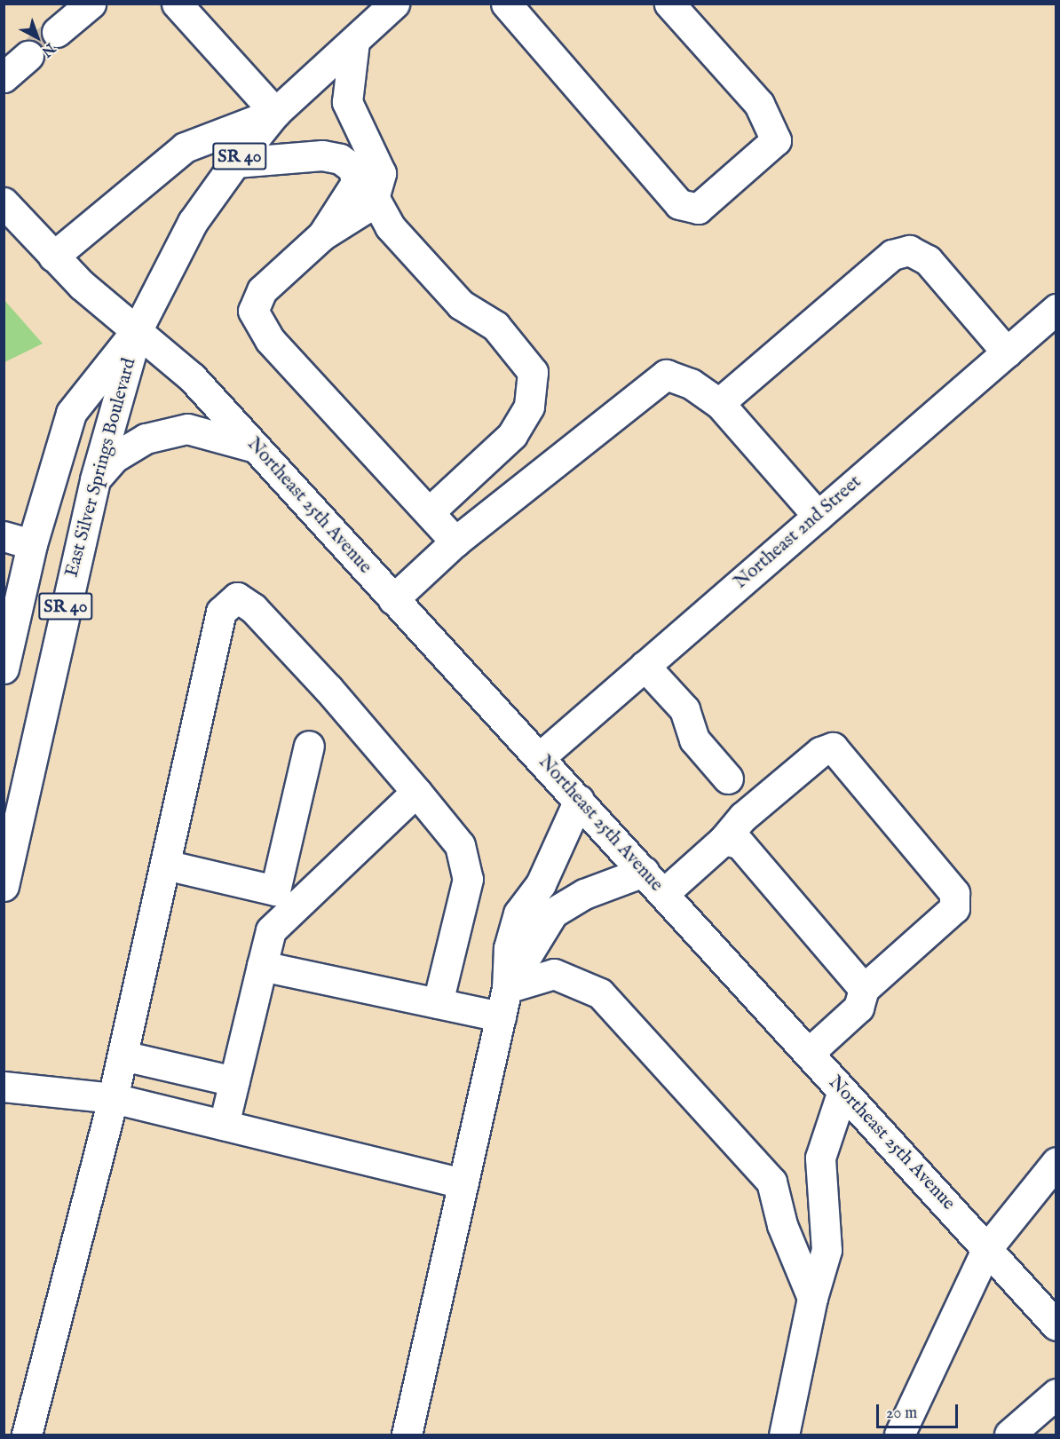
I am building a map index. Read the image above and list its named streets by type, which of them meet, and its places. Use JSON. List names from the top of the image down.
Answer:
{
  "streets": {
    "main road": [
      "SR 40",
      "East Silver Springs Boulevard",
      "Northeast 25th Avenue",
      "Northeast 2nd Street"
    ]
  },
  "crossings": [
    ["East Silver Springs Boulevard", "Northeast 25th Avenue"],
    ["Northeast 25th Avenue", "Northeast 2nd Street"]
  ],
  "scale_bar": "20 m",
  "north": "bottom right"
}
